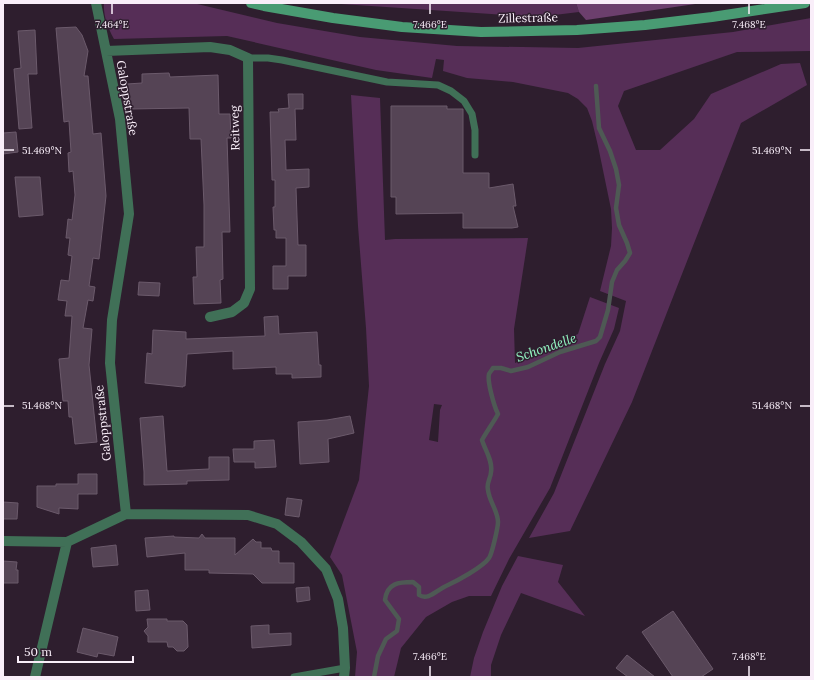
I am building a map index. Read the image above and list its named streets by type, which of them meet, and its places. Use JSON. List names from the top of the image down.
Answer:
{
  "streets": {
    "main road": ["Zillestraße"],
    "street": ["Galoppstraße", "Reitweg"]
  },
  "water": ["Schondelle"],
  "scale_bar": "50 m",
  "coordinates": [
    "7.464°E",
    "7.466°E",
    "7.468°E",
    "51.469°N",
    "51.468°N"
  ]
}
